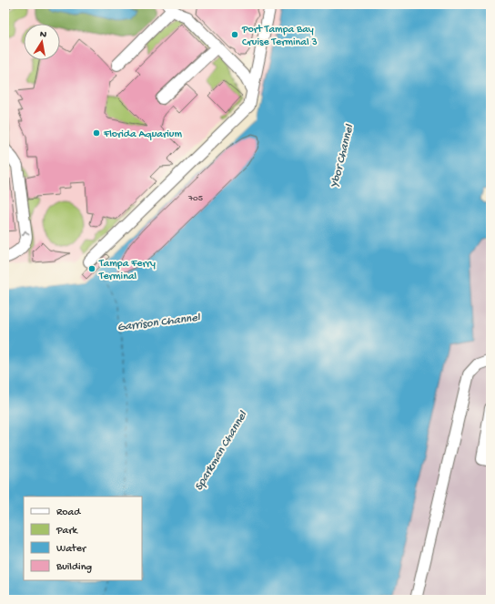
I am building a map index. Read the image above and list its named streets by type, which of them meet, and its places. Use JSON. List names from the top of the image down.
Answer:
{
  "water": ["Ybor Channel", "Garrison Channel", "Sparkman Channel"],
  "places": ["Port Tampa Bay Cruise Terminal 3", "Florida Aquarium", "Tampa Ferry Terminal"],
  "house_numbers": ["705"],
  "legend": [
    "Road",
    "Park",
    "Water",
    "Building"
  ],
  "north": "top"
}
